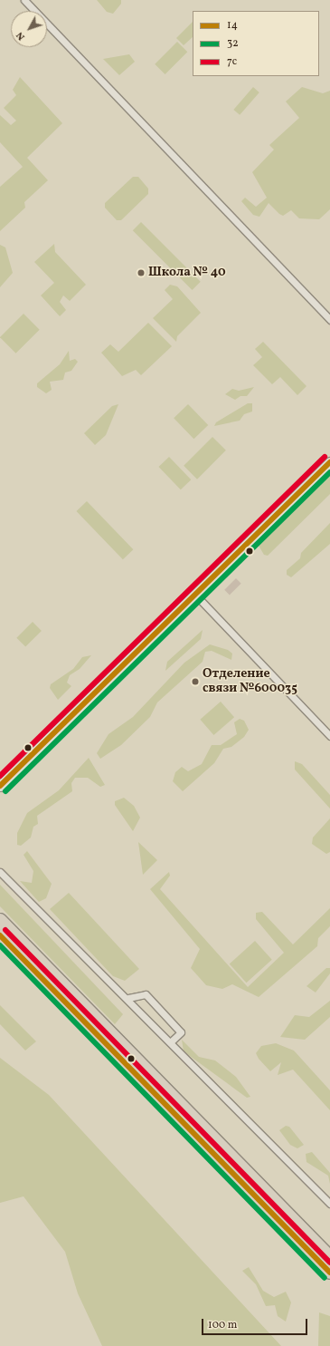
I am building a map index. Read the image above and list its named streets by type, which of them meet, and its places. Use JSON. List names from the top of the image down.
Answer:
{
  "places": ["Школа № 40", "Отделение связи №600035"],
  "lines": ["transit line 7с", "transit line 14", "transit line 32"],
  "legend": ["14", "32", "7с"],
  "scale_bar": "100 m",
  "north": "bottom left"
}
